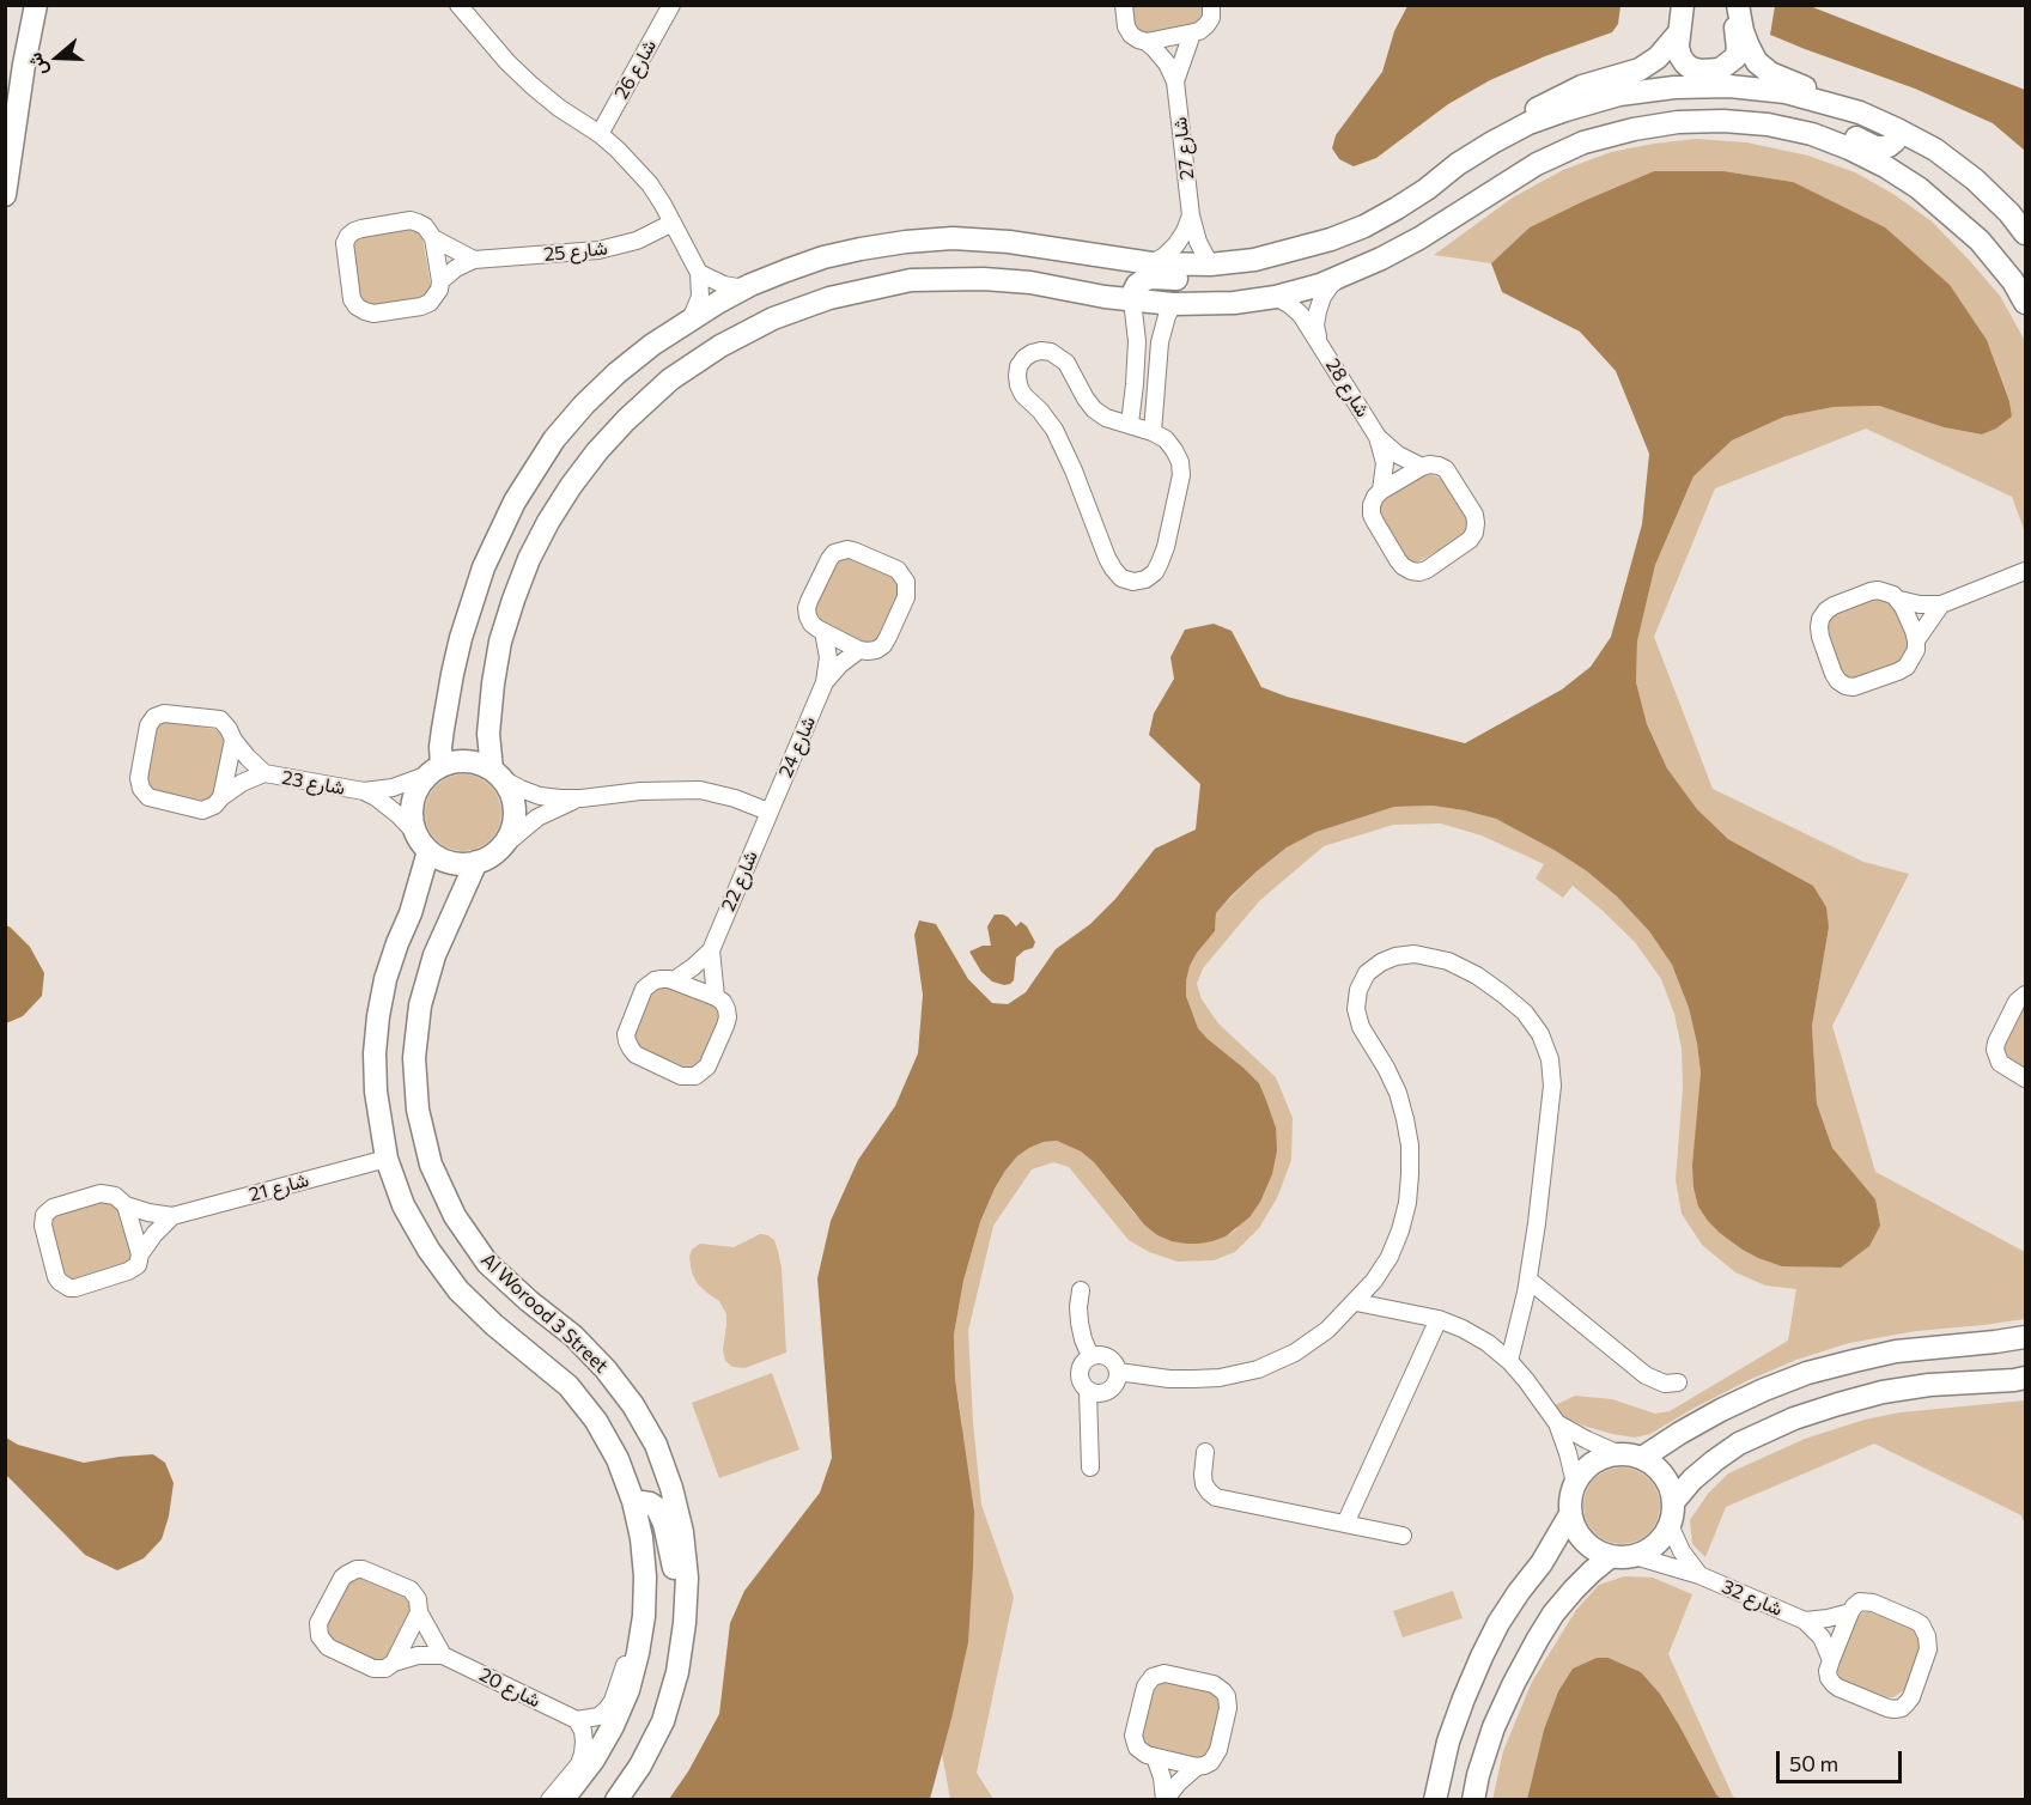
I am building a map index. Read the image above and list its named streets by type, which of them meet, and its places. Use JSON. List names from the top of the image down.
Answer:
{
  "streets": {
    "street": [
      "شارع 26",
      "شارع 27",
      "شارع 25",
      "شارع 28",
      "شارع 24",
      "شارع 23",
      "شارع 22",
      "شارع 21",
      "Al Worood 3 Street",
      "شارع 32",
      "شارع 20"
    ]
  },
  "crossings": [
    ["شارع 24", "شارع 22"],
    ["شارع 23", "Al Worood 3 Street"],
    ["شارع 21", "Al Worood 3 Street"]
  ],
  "scale_bar": "50 m",
  "north": "left"
}
